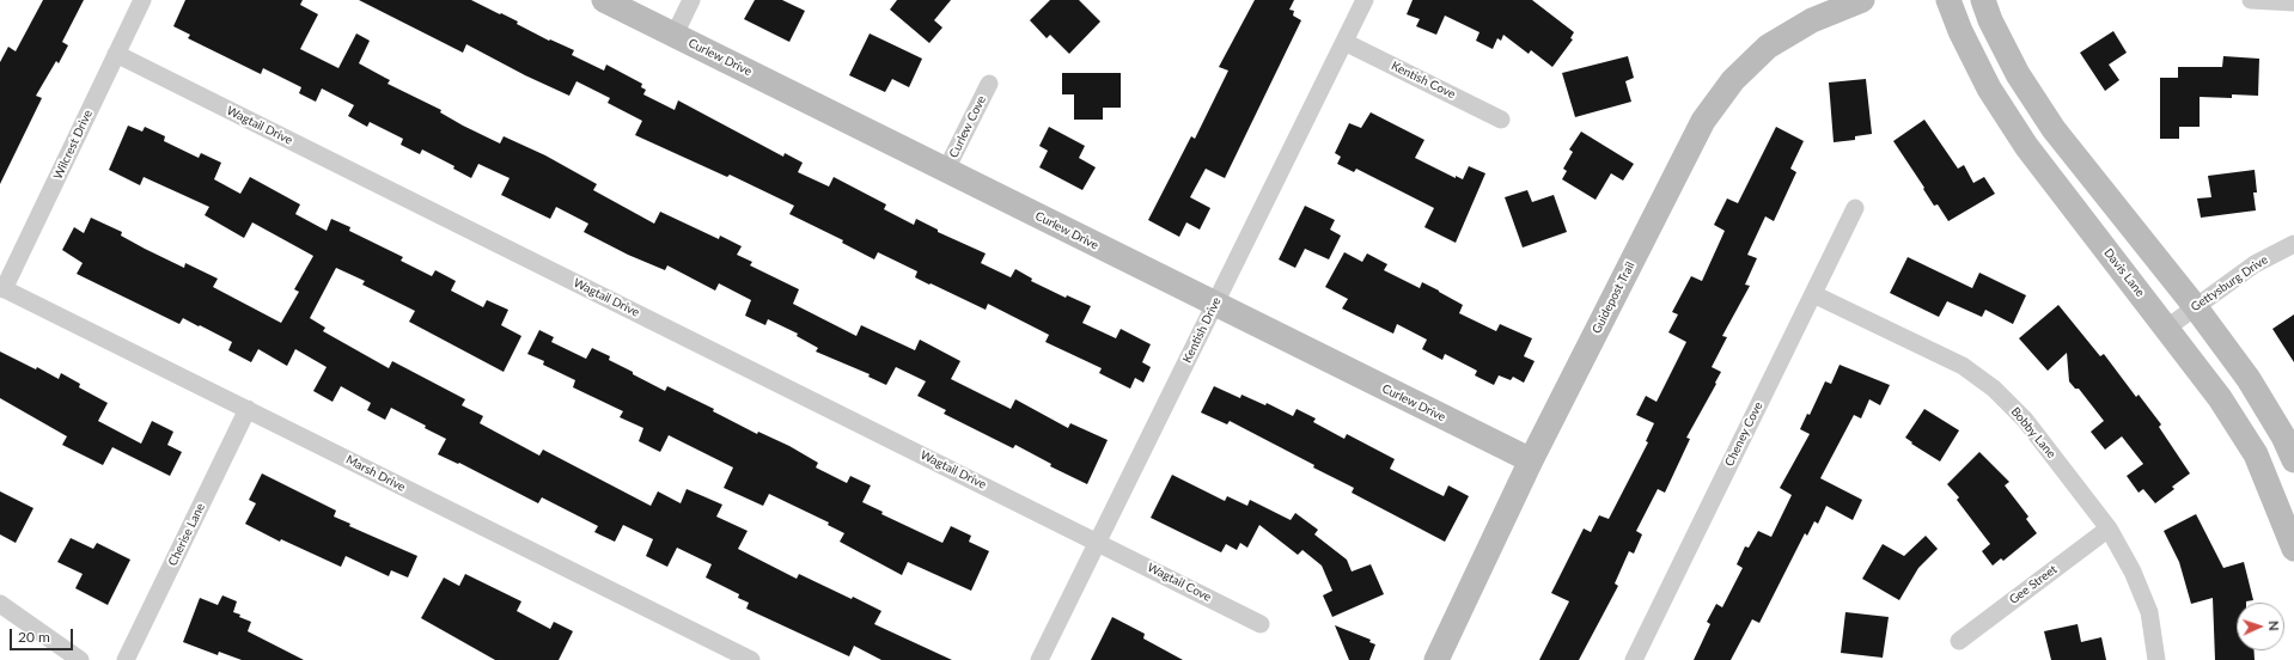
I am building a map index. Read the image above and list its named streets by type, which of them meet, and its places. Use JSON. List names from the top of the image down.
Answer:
{
  "streets": {
    "street": [
      "Curlew Drive",
      "Kentish Cove",
      "Wagtail Drive",
      "Curlew Cove",
      "Wilcrest Drive",
      "Davis Lane",
      "Gettysburg Drive",
      "Guidepost Trail",
      "Kentish Drive",
      "Bobby Lane",
      "Cheney Cove",
      "Marsh Drive",
      "Cherise Lane",
      "Wagtail Cove",
      "Gee Street"
    ]
  },
  "crossings": [
    ["Curlew Drive", "Curlew Cove"],
    ["Curlew Drive", "Guidepost Trail"],
    ["Curlew Drive", "Kentish Drive"],
    ["Kentish Cove", "Kentish Drive"],
    ["Wagtail Drive", "Wilcrest Drive"],
    ["Wagtail Drive", "Kentish Drive"],
    ["Wagtail Drive", "Wagtail Cove"],
    ["Wilcrest Drive", "Marsh Drive"],
    ["Davis Lane", "Gettysburg Drive"],
    ["Kentish Drive", "Wagtail Cove"],
    ["Bobby Lane", "Cheney Cove"],
    ["Bobby Lane", "Gee Street"],
    ["Marsh Drive", "Cherise Lane"]
  ],
  "scale_bar": "20 m",
  "north": "right"
}
